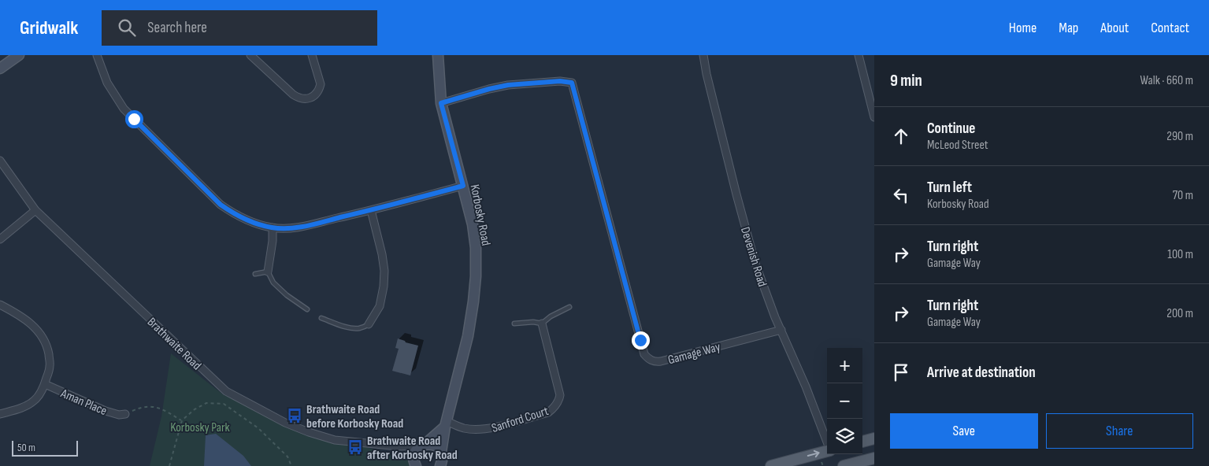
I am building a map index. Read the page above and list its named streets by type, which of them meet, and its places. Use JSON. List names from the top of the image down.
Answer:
{
  "streets": {
    "street": [
      "Korbosky Road",
      "Devenish Road",
      "Brathwaite Road",
      "Gamage Way",
      "Aman Place",
      "Sanford Court"
    ]
  },
  "crossings": [
    ["Korbosky Road", "Gamage Way"],
    ["Korbosky Road", "Sanford Court"],
    ["Devenish Road", "Gamage Way"]
  ],
  "parks": ["Korbosky Park"],
  "places": {
    "bus stop": ["Brathwaite Road before Korbosky Road", "Brathwaite Road after Korbosky Road"]
  },
  "scale_bar": "50 m",
  "page": {
    "header": "Gridwalk",
    "search": "Search here",
    "nav": [
      "Home",
      "Map",
      "About",
      "Contact"
    ],
    "heading": ["9 min", "Walk · 660 m"],
    "list": [
      ["Continue", "McLeod Street", "290 m"],
      ["Turn left", "Korbosky Road", "70 m"],
      ["Turn right", "Gamage Way", "100 m"],
      ["Turn right", "Gamage Way", "200 m"],
      "Arrive at destination"
    ],
    "map_buttons": ["+", "−"],
    "buttons": ["Save", "Share"],
    "scale": "50 m"
  }
}
